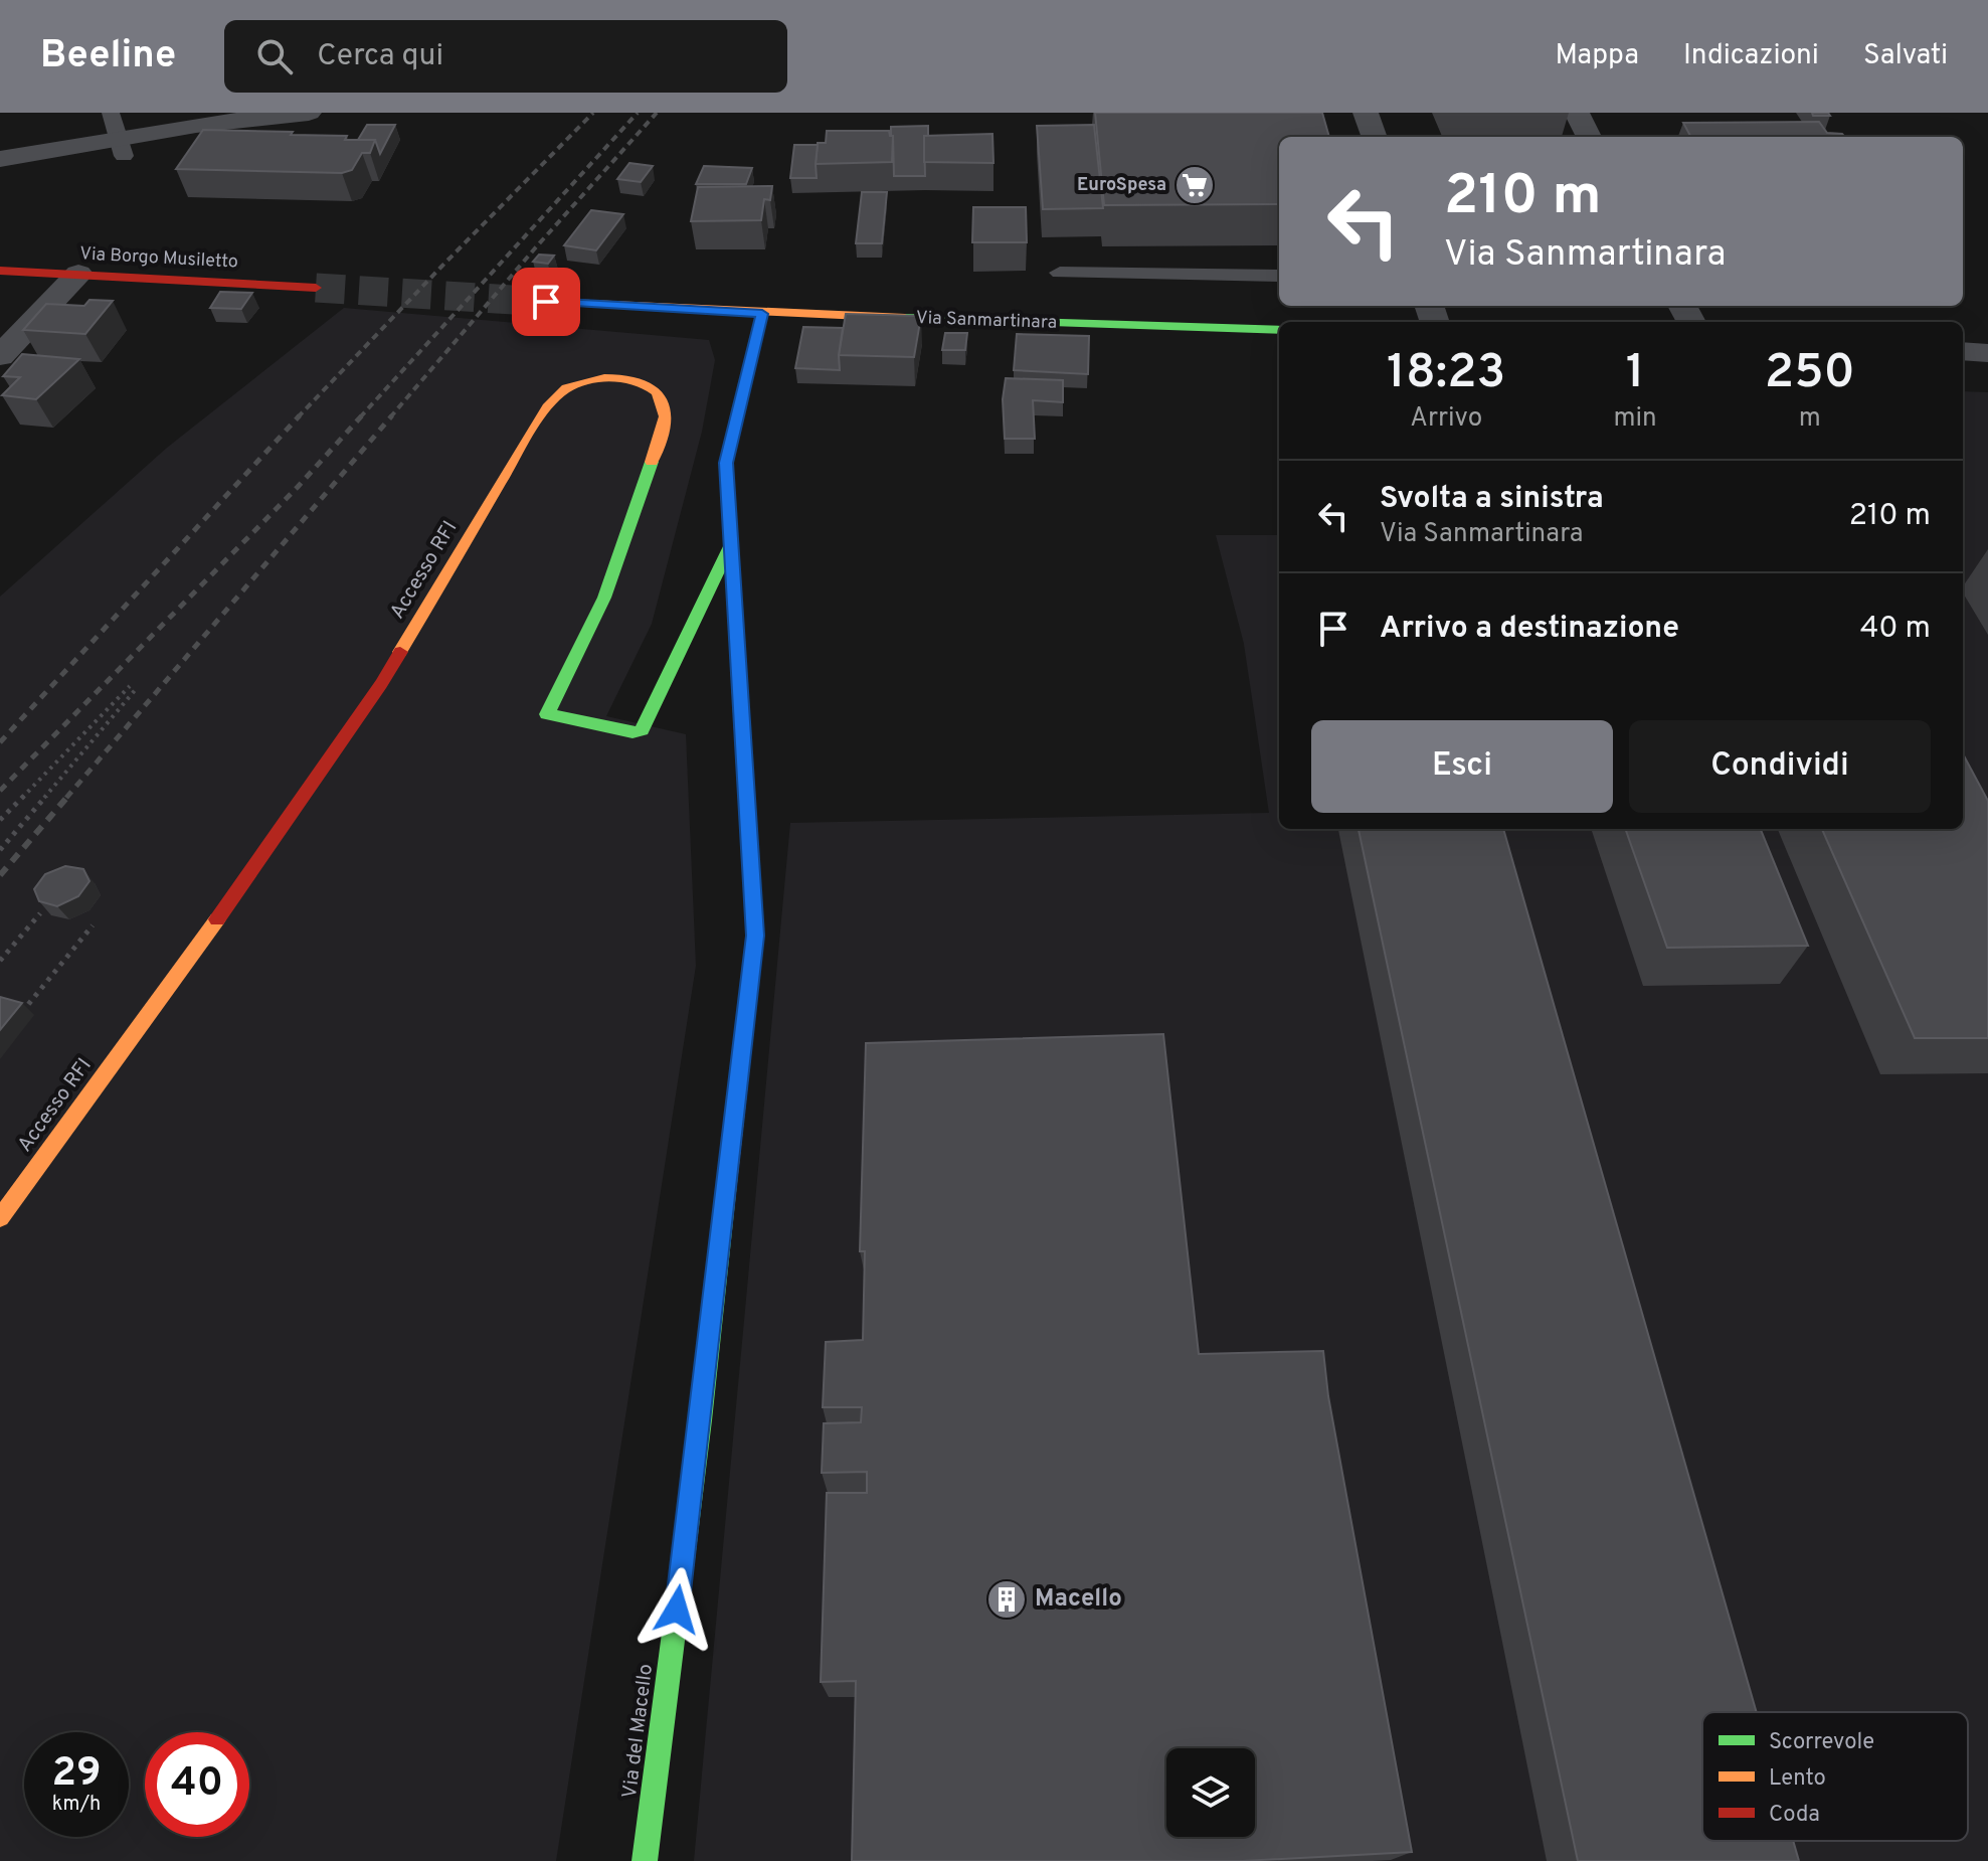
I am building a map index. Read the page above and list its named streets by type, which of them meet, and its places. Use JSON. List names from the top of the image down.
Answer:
{
  "streets": {
    "street": [
      "Via Borgo Musiletto",
      "Via Sanmartinara",
      "Accesso RFI",
      "Via del Macello"
    ]
  },
  "crossings": [
    ["Via Sanmartinara", "Via del Macello"],
    ["Accesso RFI", "Via del Macello"]
  ],
  "places": {
    "supermarket": ["EuroSpesa"],
    "building": ["Macello"]
  },
  "legend": ["Scorrevole", "Lento", "Coda"],
  "page": {
    "header": "Beeline",
    "search": "Cerca qui",
    "nav": ["Mappa", "Indicazioni", "Salvati"],
    "turn": ["210 m", "Via Sanmartinara"],
    "eta": [
      "18:23",
      "Arrivo",
      "1",
      "min",
      "250",
      "m"
    ],
    "list": [
      {
        "name": "Svolta a sinistra",
        "note": "Via Sanmartinara",
        "value": "210 m"
      },
      {
        "name": "Arrivo a destinazione",
        "value": "40 m"
      }
    ],
    "buttons": ["Esci", "Condividi"],
    "speed": "29 km/h",
    "limit": "40"
  }
}
